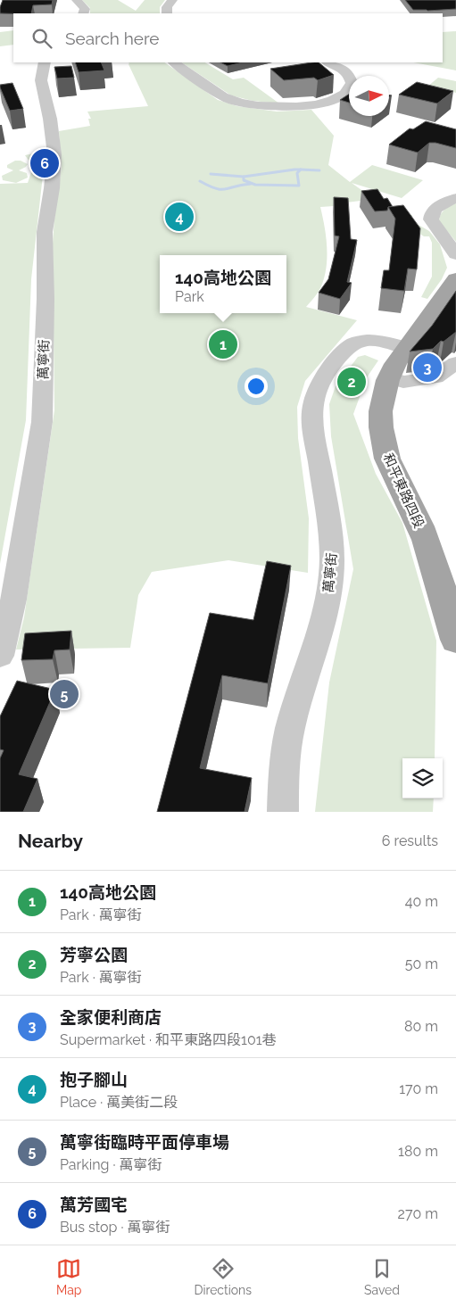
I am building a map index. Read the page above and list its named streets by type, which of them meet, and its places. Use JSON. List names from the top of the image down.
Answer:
{
  "streets": {
    "main road": ["和平東路四段"],
    "street": ["萬寧街"]
  },
  "crossings": [
    ["萬寧街", "和平東路四段"]
  ],
  "north": "right",
  "page": {
    "search": "Search here",
    "pins": [
      "6",
      "4",
      "1",
      "3",
      "2",
      "5"
    ],
    "popup": ["140高地公園", "Park"],
    "heading": ["Nearby", "6 results"],
    "list": [
      {
        "mark": "1",
        "name": "140高地公園",
        "note": "Park · 萬寧街",
        "value": "40 m"
      },
      {
        "mark": "2",
        "name": "芳寧公園",
        "note": "Park · 萬寧街",
        "value": "50 m"
      },
      {
        "mark": "3",
        "name": "全家便利商店",
        "note": "Supermarket · 和平東路四段101巷",
        "value": "80 m"
      },
      {
        "mark": "4",
        "name": "抱子腳山",
        "note": "Place · 萬美街二段",
        "value": "170 m"
      },
      {
        "mark": "5",
        "name": "萬寧街臨時平面停車場",
        "note": "Parking · 萬寧街",
        "value": "180 m"
      },
      {
        "mark": "6",
        "name": "萬芳國宅",
        "note": "Bus stop · 萬寧街",
        "value": "270 m"
      }
    ],
    "nav": ["Map", "Directions", "Saved"]
  }
}
